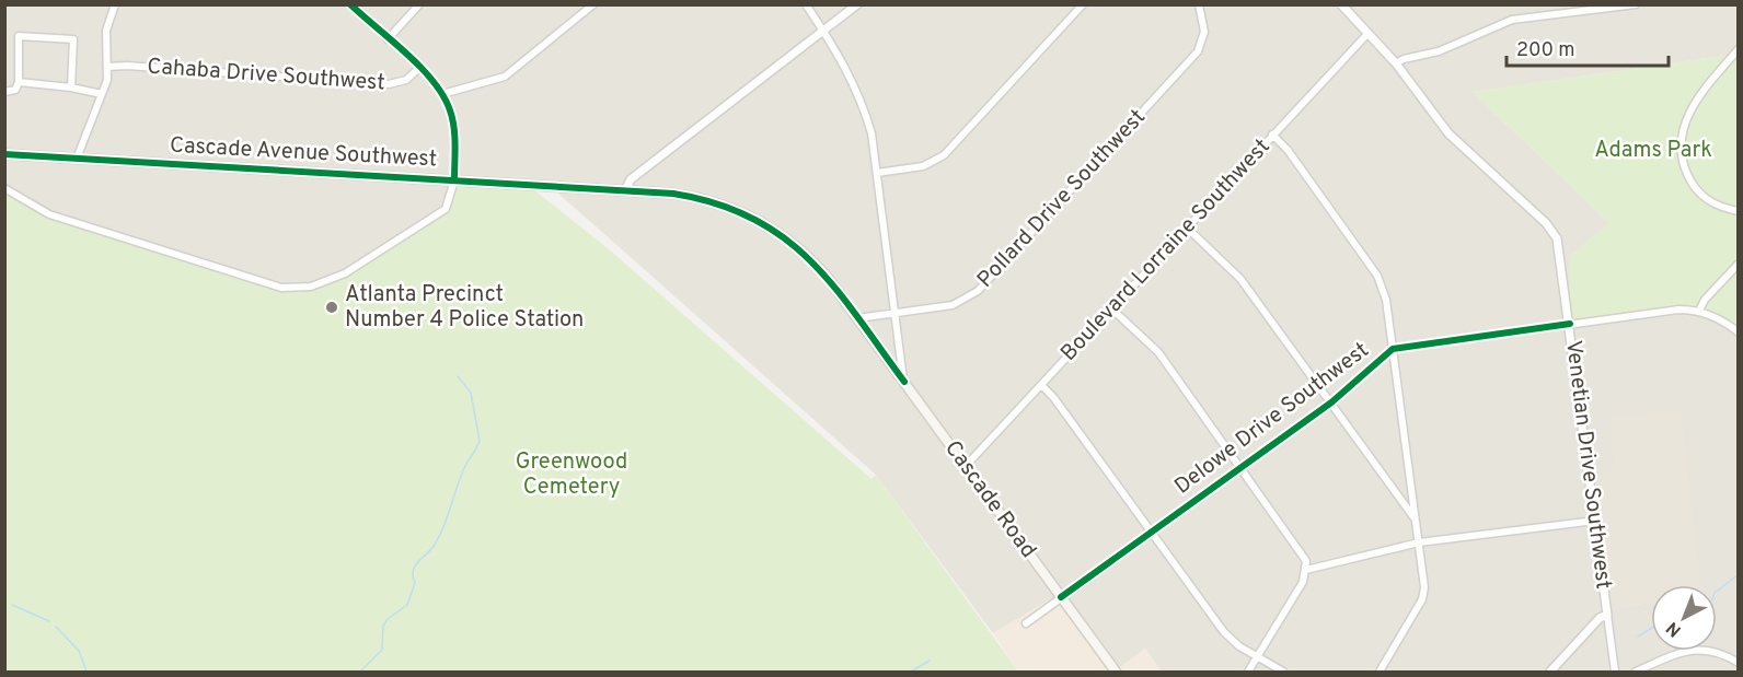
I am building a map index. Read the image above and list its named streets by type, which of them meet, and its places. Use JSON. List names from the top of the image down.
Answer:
{
  "streets": {
    "main road": ["Cascade Avenue Southwest", "Cascade Road"],
    "street": [
      "Cahaba Drive Southwest",
      "Pollard Drive Southwest",
      "Boulevard Lorraine Southwest",
      "Delowe Drive Southwest",
      "Venetian Drive Southwest"
    ]
  },
  "crossings": [
    ["Cascade Avenue Southwest", "Pollard Drive Southwest"],
    ["Cascade Avenue Southwest", "Cascade Road"],
    ["Pollard Drive Southwest", "Cascade Road"],
    ["Boulevard Lorraine Southwest", "Venetian Drive Southwest"],
    ["Boulevard Lorraine Southwest", "Cascade Road"],
    ["Delowe Drive Southwest", "Venetian Drive Southwest"],
    ["Delowe Drive Southwest", "Cascade Road"]
  ],
  "parks": ["Adams Park", "Greenwood Cemetery"],
  "places": ["Atlanta Precinct Number 4 Police Station"],
  "scale_bar": "200 m",
  "north": "bottom left"
}
